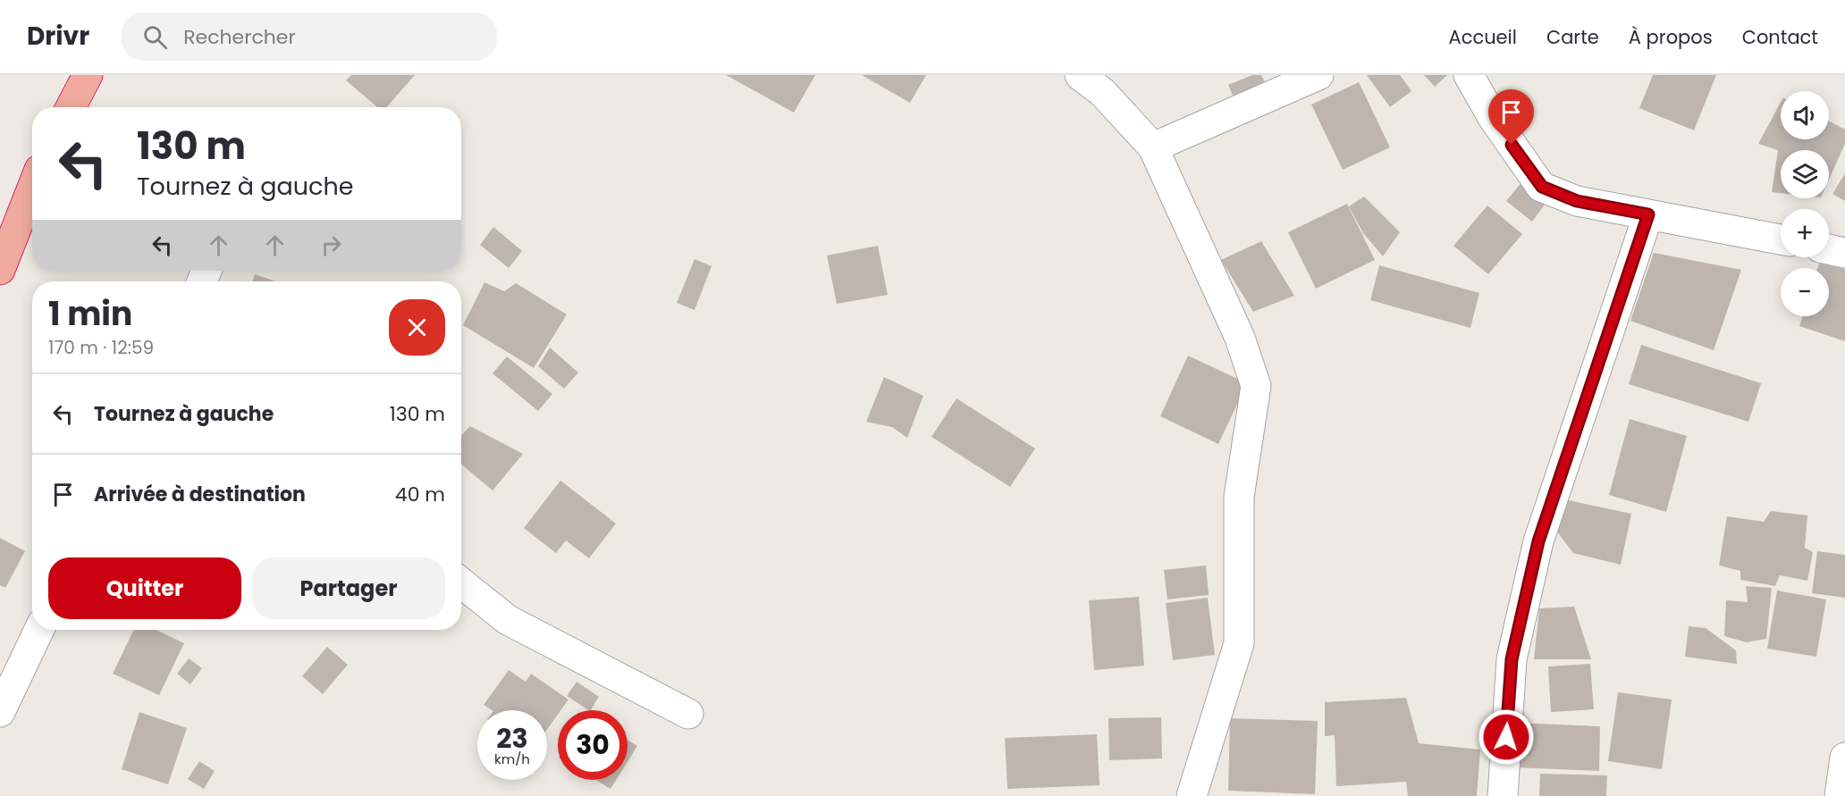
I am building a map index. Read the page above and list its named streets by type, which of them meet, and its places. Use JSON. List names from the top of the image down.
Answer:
{
  "page": {
    "header": "Drivr",
    "search": "Rechercher",
    "nav": [
      "Accueil",
      "Carte",
      "À propos",
      "Contact"
    ],
    "map_buttons": ["+", "−"],
    "turn": ["130 m", "Tournez à gauche"],
    "heading": ["1 min", "170 m · 12:59"],
    "list": [
      {
        "name": "Tournez à gauche",
        "value": "130 m"
      },
      {
        "name": "Arrivée à destination",
        "value": "40 m"
      }
    ],
    "buttons": ["Quitter", "Partager"],
    "speed": "23 km/h",
    "limit": "30"
  }
}
